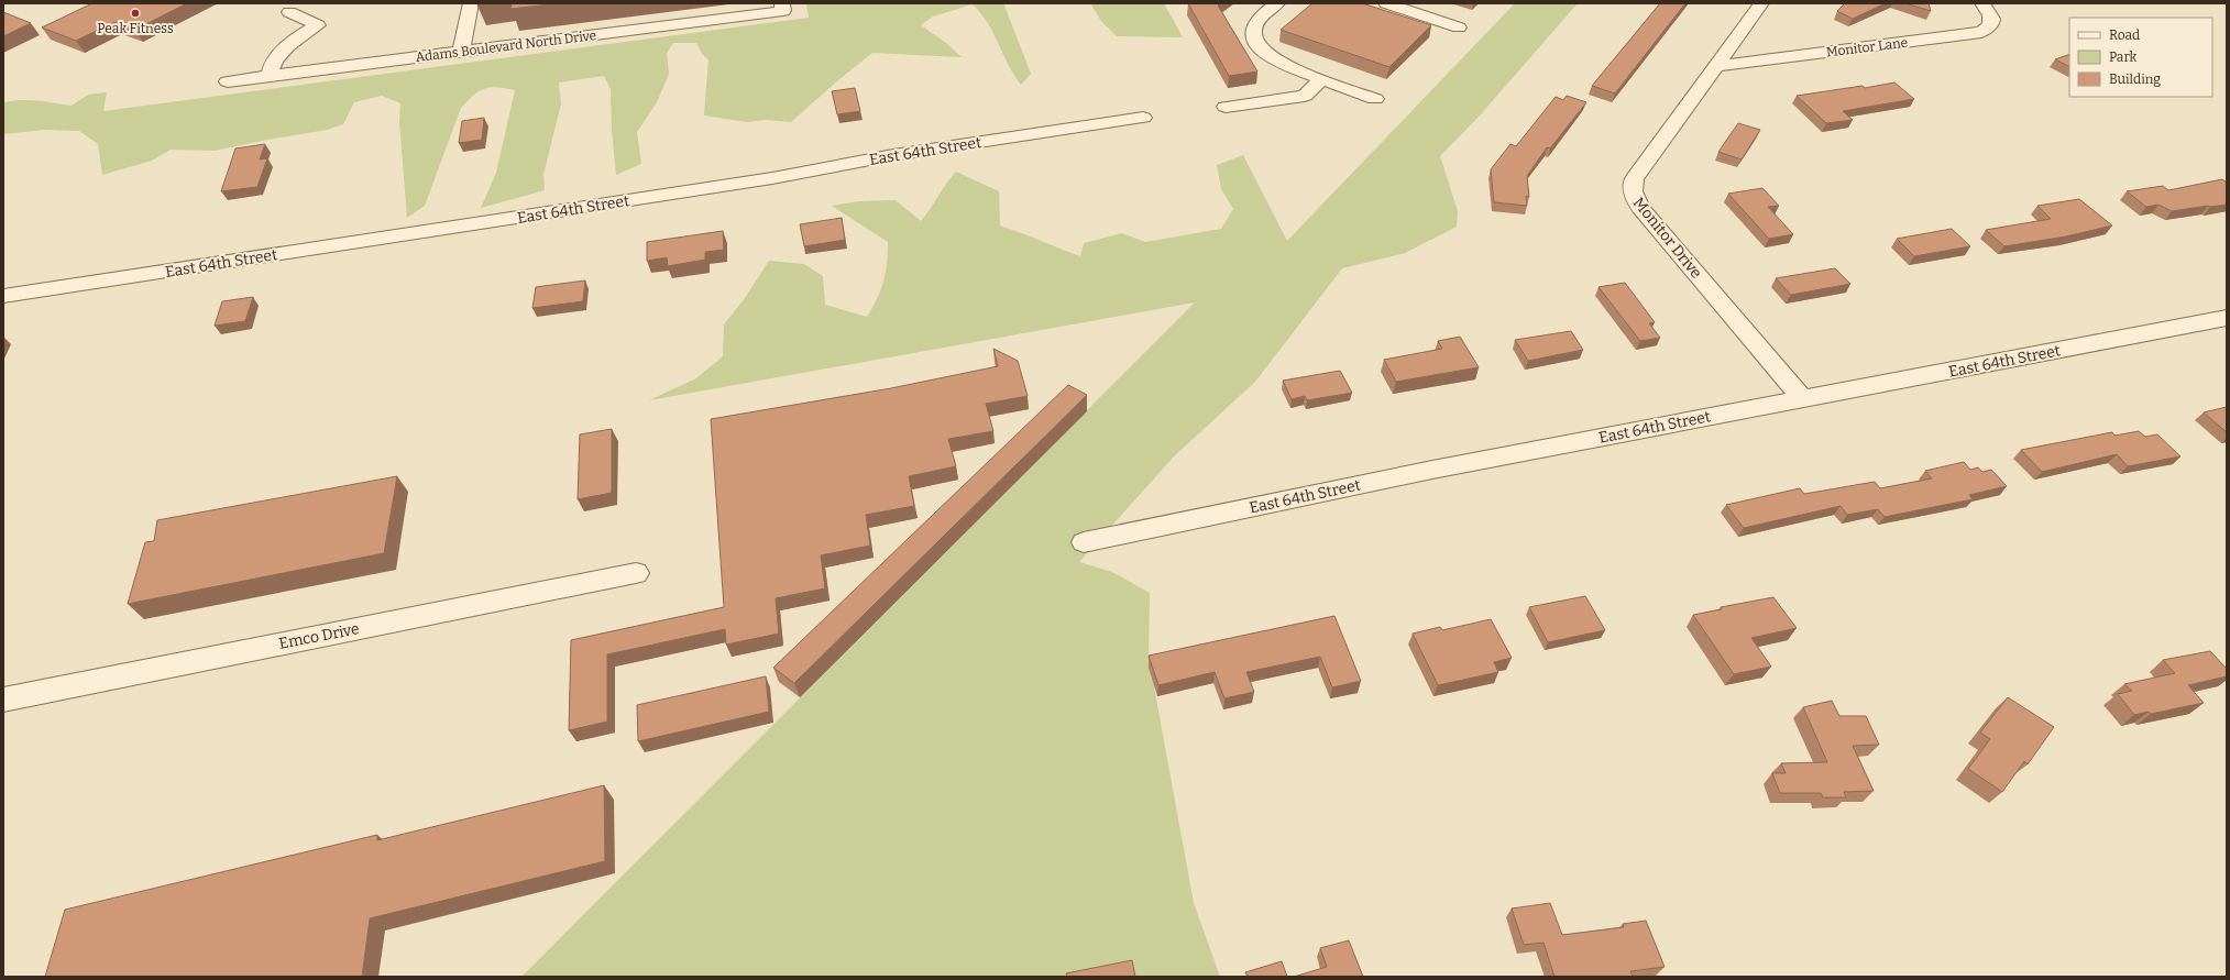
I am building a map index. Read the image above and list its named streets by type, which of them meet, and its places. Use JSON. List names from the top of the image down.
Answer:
{
  "streets": {
    "street": [
      "Adams Boulevard North Drive",
      "Monitor Lane",
      "East 64th Street",
      "Monitor Drive",
      "Emco Drive"
    ]
  },
  "crossings": [
    ["Monitor Lane", "Monitor Drive"],
    ["East 64th Street", "Monitor Drive"]
  ],
  "places": ["Peak Fitness"],
  "legend": ["Road", "Park", "Building"]
}
